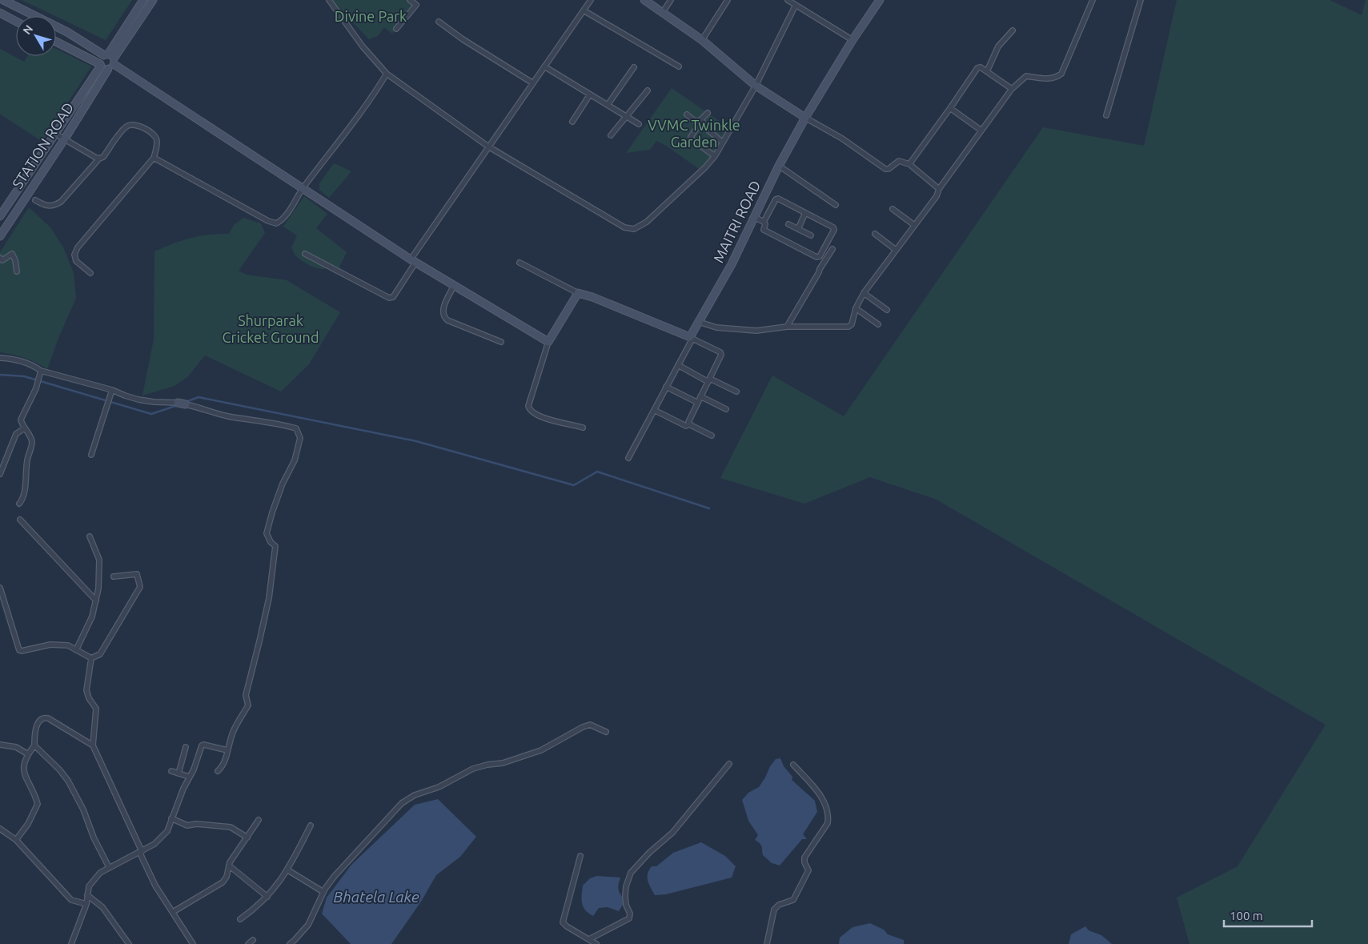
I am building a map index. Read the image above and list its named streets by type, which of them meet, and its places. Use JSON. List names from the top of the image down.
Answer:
{
  "streets": {
    "street": ["STATION ROAD", "MAITRI ROAD"]
  },
  "water": ["Bhatela Lake"],
  "parks": ["Divine Park", "VVMC Twinkle Garden", "Shurparak Cricket Ground"],
  "scale_bar": "100 m",
  "north": "top left"
}
